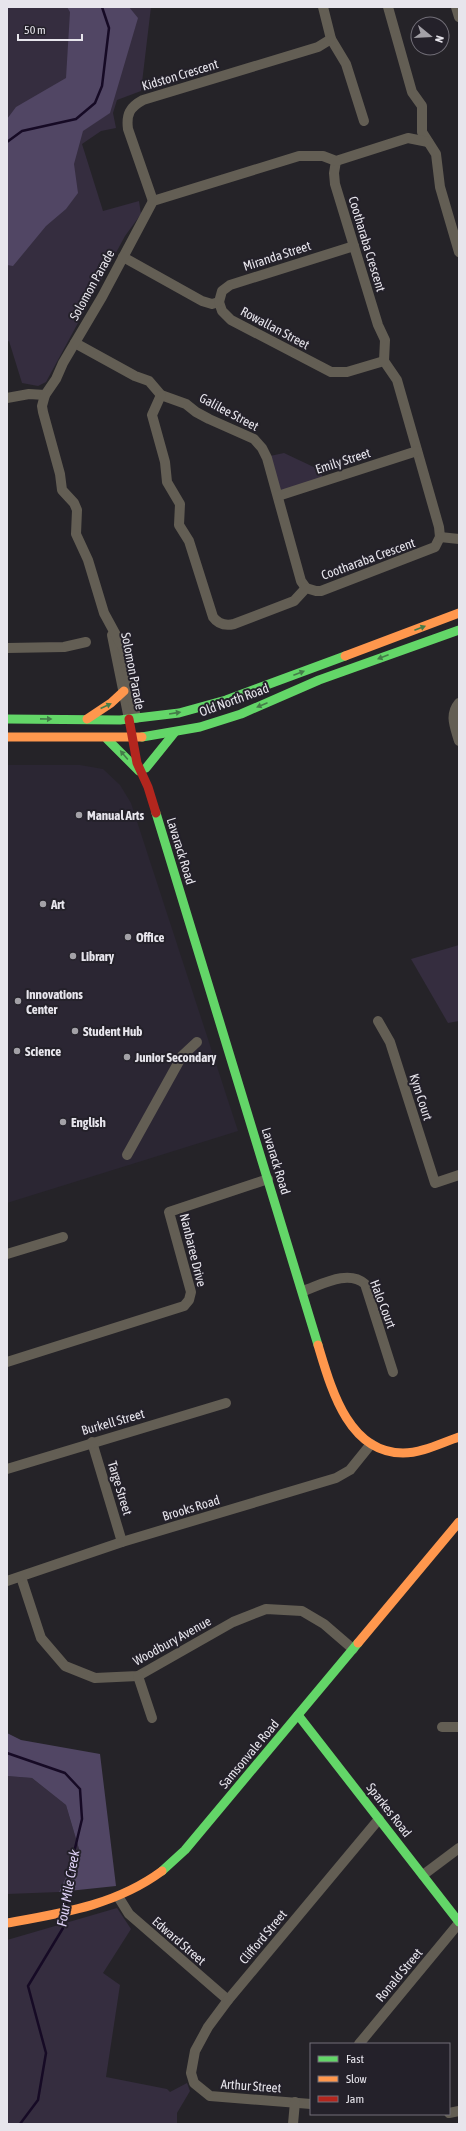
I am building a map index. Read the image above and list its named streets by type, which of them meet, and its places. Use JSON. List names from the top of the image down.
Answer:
{
  "streets": {
    "main road": [
      "Old North Road",
      "Lavarack Road",
      "Samsonvale Road",
      "Sparkes Road"
    ],
    "street": [
      "Kidston Crescent",
      "Cootharaba Crescent",
      "Miranda Street",
      "Solomon Parade",
      "Rowallan Street",
      "Galilee Street",
      "Emily Street",
      "Kym Court",
      "Nanbaree Drive",
      "Halo Court",
      "Burkell Street",
      "Targe Street",
      "Brooks Road",
      "Woodbury Avenue",
      "Clifford Street",
      "Edward Street",
      "Ronald Street",
      "Arthur Street"
    ]
  },
  "crossings": [
    ["Kidston Crescent", "Solomon Parade"],
    ["Cootharaba Crescent", "Miranda Street"],
    ["Cootharaba Crescent", "Rowallan Street"],
    ["Cootharaba Crescent", "Galilee Street"],
    ["Miranda Street", "Rowallan Street"],
    ["Solomon Parade", "Galilee Street"],
    ["Solomon Parade", "Old North Road"],
    ["Solomon Parade", "Lavarack Road"],
    ["Galilee Street", "Emily Street"],
    ["Old North Road", "Lavarack Road"],
    ["Lavarack Road", "Nanbaree Drive"],
    ["Lavarack Road", "Halo Court"],
    ["Lavarack Road", "Brooks Road"],
    ["Burkell Street", "Targe Street"],
    ["Targe Street", "Brooks Road"],
    ["Brooks Road", "Woodbury Avenue"],
    ["Woodbury Avenue", "Samsonvale Road"],
    ["Samsonvale Road", "Sparkes Road"],
    ["Samsonvale Road", "Edward Street"],
    ["Sparkes Road", "Clifford Street"],
    ["Sparkes Road", "Ronald Street"],
    ["Clifford Street", "Edward Street"],
    ["Clifford Street", "Arthur Street"]
  ],
  "water": ["Four Mile Creek"],
  "places": [
    "Manual Arts",
    "Art",
    "Office",
    "Library",
    "Innovations Center",
    "Student Hub",
    "Science",
    "Junior Secondary",
    "English"
  ],
  "legend": ["Fast", "Slow", "Jam"],
  "scale_bar": "50 m",
  "north": "right"
}
